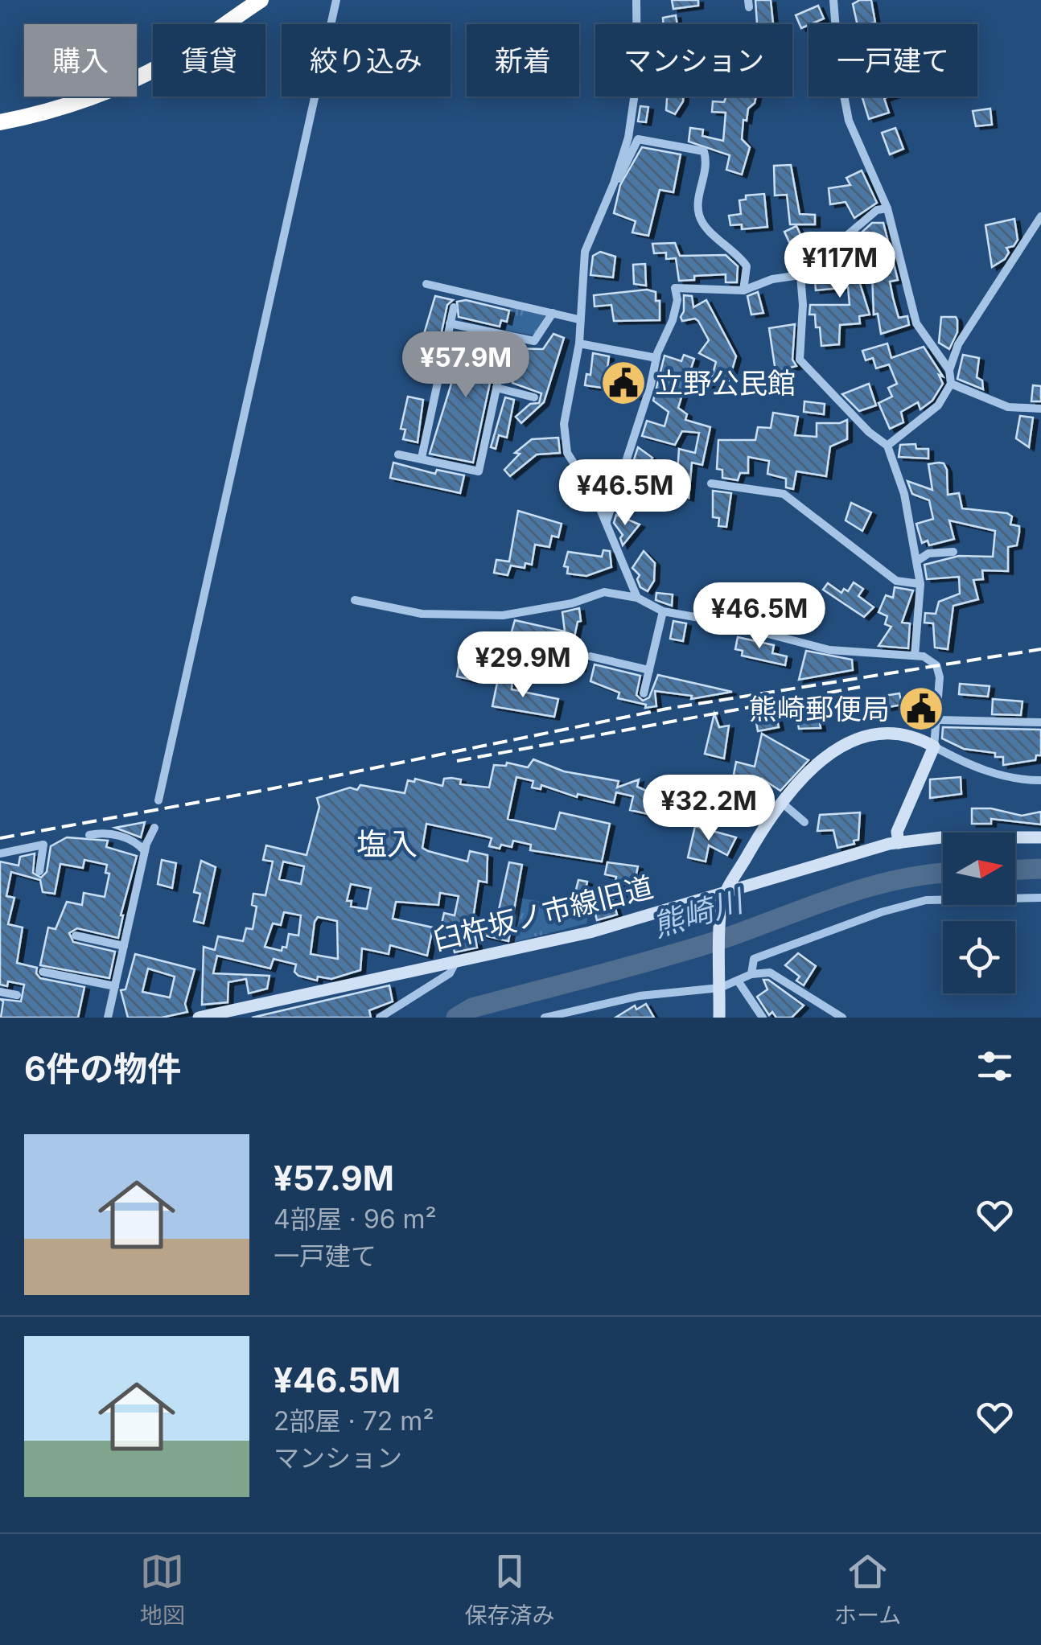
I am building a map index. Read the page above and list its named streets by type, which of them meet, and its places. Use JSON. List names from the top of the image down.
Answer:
{
  "streets": {
    "street": ["臼杵坂ノ市線旧道"]
  },
  "districts": ["塩入"],
  "water": ["熊崎川"],
  "places": {
    "public building": ["立野公民館", "熊崎郵便局"]
  },
  "north": "right",
  "page": {
    "chip": [
      "購入",
      "賃貸",
      "絞り込み",
      "新着",
      "マンション",
      "一戸建て"
    ],
    "price": [
      "¥117M",
      "¥57.9M",
      "¥46.5M",
      "¥46.5M",
      "¥29.9M",
      "¥32.2M"
    ],
    "heading": "6件の物件",
    "list": [
      {
        "name": "¥57.9M",
        "note": "4部屋 · 96 m² · 一戸建て"
      },
      {
        "name": "¥46.5M",
        "note": "2部屋 · 72 m² · マンション"
      }
    ],
    "tabs": ["地図", "保存済み", "ホーム"]
  }
}
